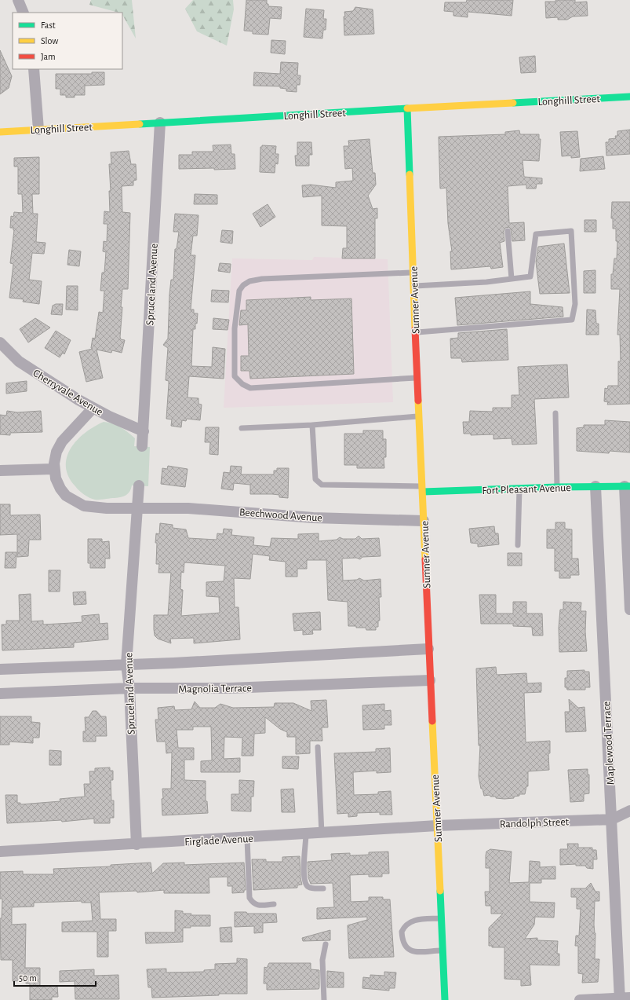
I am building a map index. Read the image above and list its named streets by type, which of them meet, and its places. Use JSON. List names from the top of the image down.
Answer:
{
  "streets": {
    "main road": ["Longhill Street", "Sumner Avenue", "Fort Pleasant Avenue"],
    "street": [
      "Spruceland Avenue",
      "Cherryvale Avenue",
      "Beechwood Avenue",
      "Magnolia Terrace",
      "Maplewood Terrace",
      "Randolph Street",
      "Firglade Avenue"
    ]
  },
  "crossings": [
    ["Longhill Street", "Spruceland Avenue"],
    ["Longhill Street", "Sumner Avenue"],
    ["Spruceland Avenue", "Cherryvale Avenue"],
    ["Spruceland Avenue", "Beechwood Avenue"],
    ["Spruceland Avenue", "Magnolia Terrace"],
    ["Spruceland Avenue", "Firglade Avenue"],
    ["Sumner Avenue", "Fort Pleasant Avenue"],
    ["Sumner Avenue", "Beechwood Avenue"],
    ["Sumner Avenue", "Magnolia Terrace"],
    ["Sumner Avenue", "Randolph Street"],
    ["Sumner Avenue", "Firglade Avenue"],
    ["Fort Pleasant Avenue", "Maplewood Terrace"],
    ["Maplewood Terrace", "Randolph Street"],
    ["Randolph Street", "Firglade Avenue"]
  ],
  "legend": ["Fast", "Slow", "Jam"],
  "scale_bar": "50 m"
}
